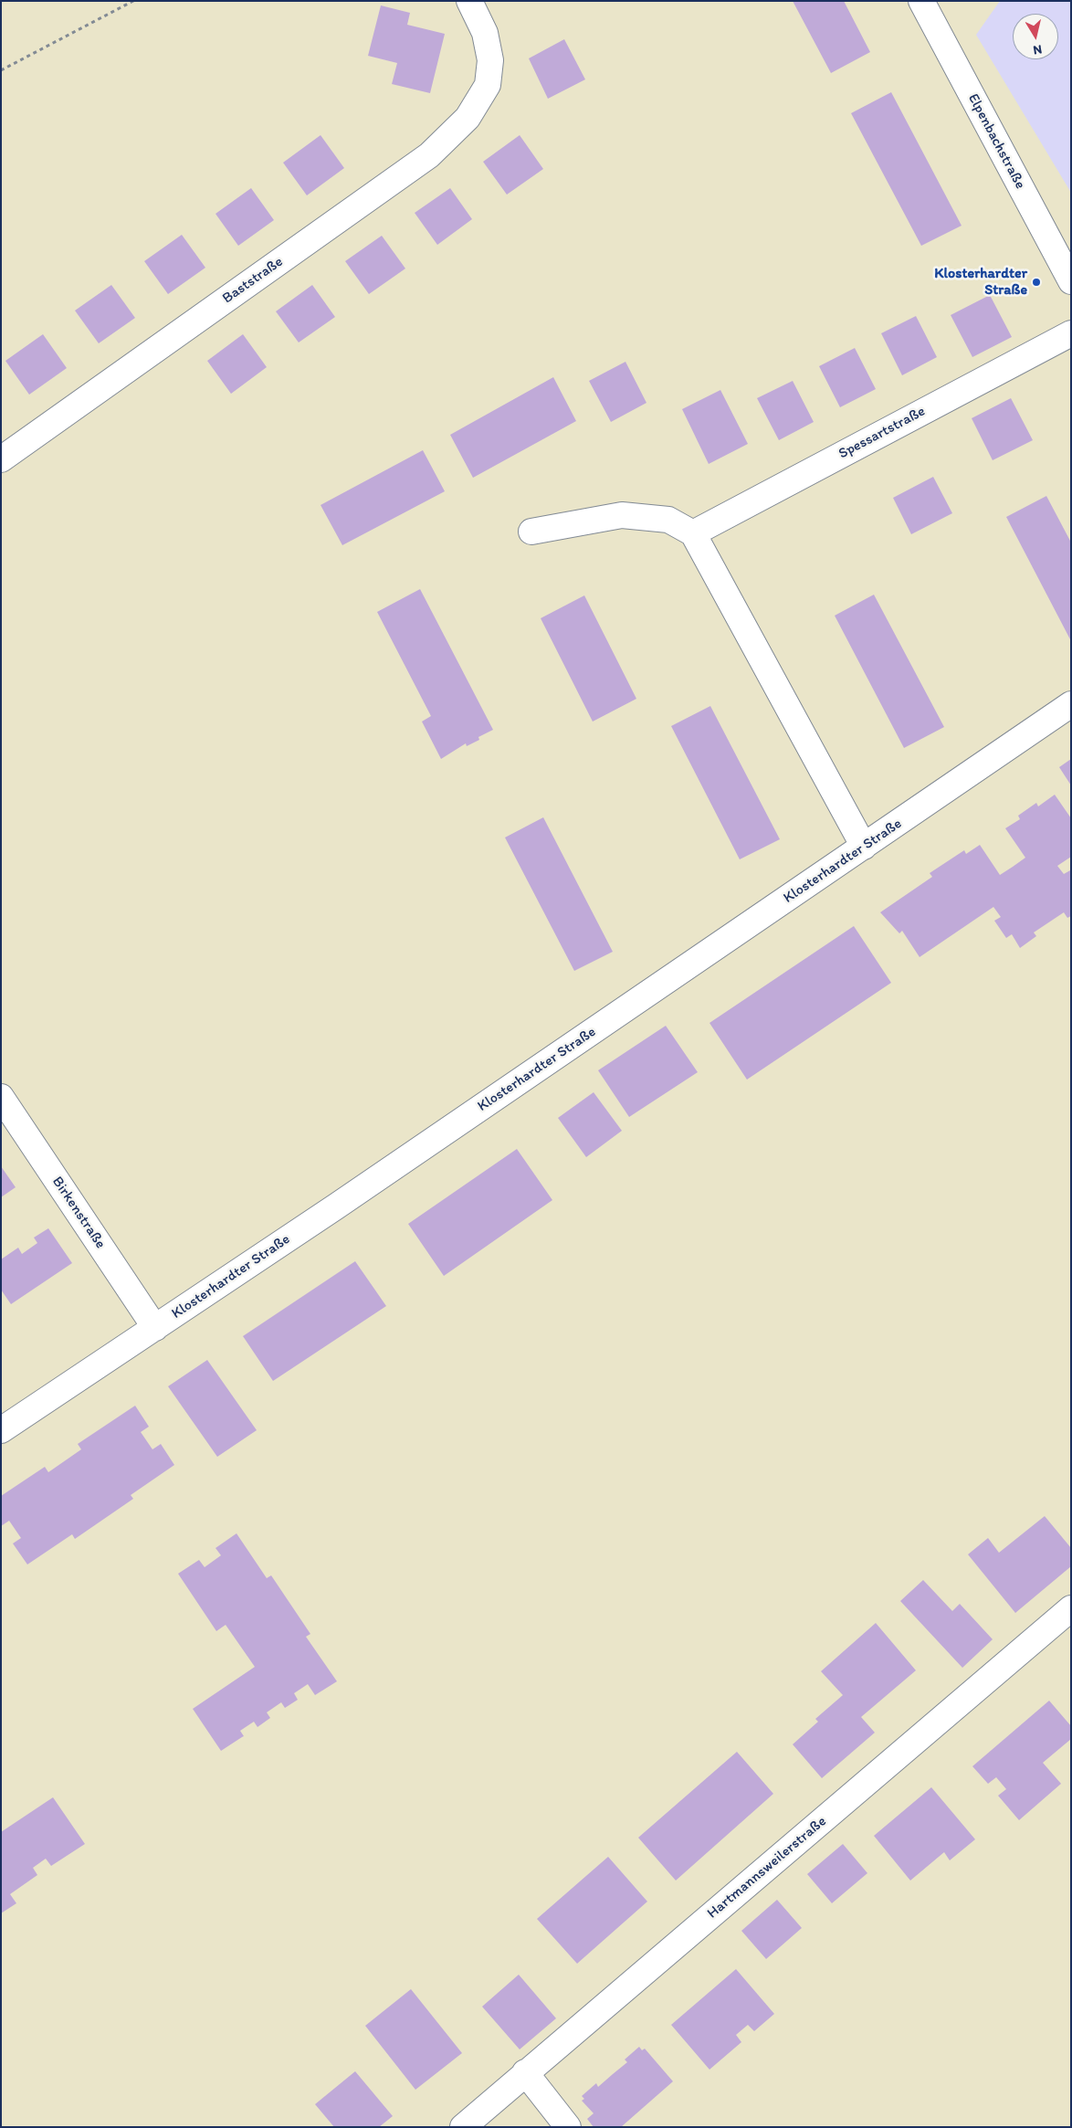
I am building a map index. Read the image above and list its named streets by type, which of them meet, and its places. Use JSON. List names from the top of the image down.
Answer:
{
  "streets": {
    "street": [
      "Elpenbachstraße",
      "Baststraße",
      "Spessartstraße",
      "Klosterhardter Straße",
      "Birkenstraße",
      "Hartmannsweilerstraße"
    ]
  },
  "crossings": [
    ["Klosterhardter Straße", "Birkenstraße"]
  ],
  "places": ["Klosterhardter Straße"],
  "north": "bottom"
}
